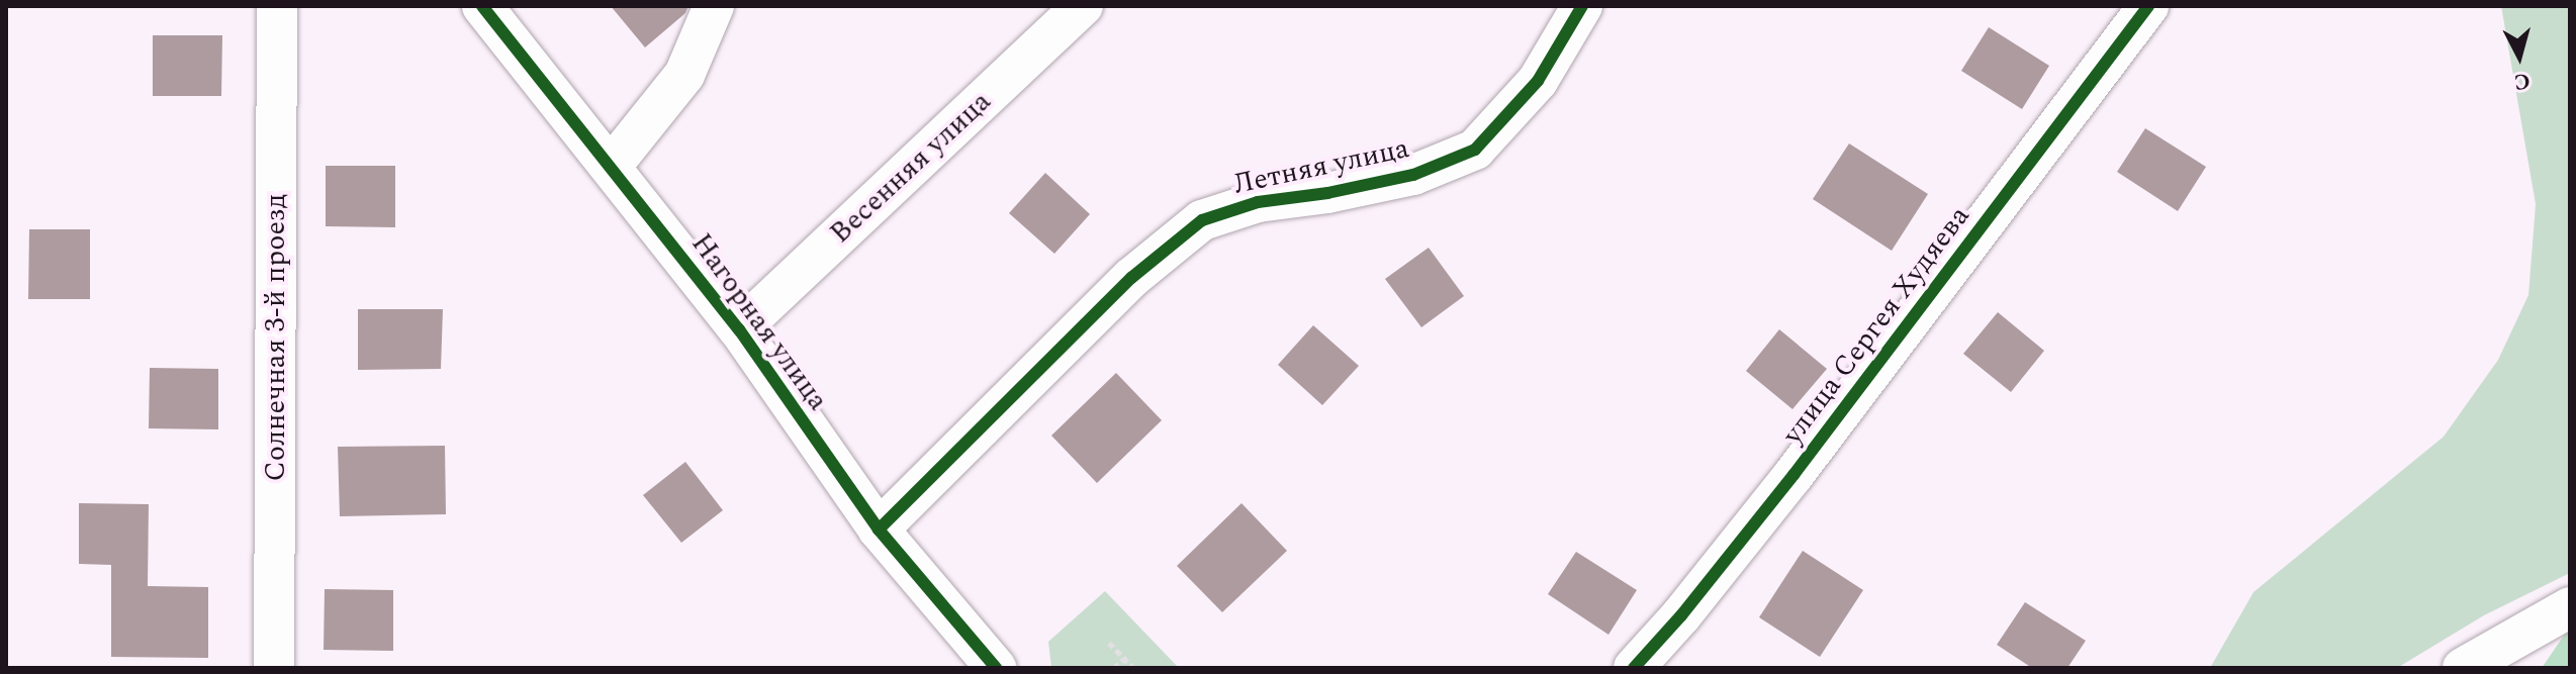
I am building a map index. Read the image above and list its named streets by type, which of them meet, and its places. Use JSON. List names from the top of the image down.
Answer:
{
  "streets": {
    "street": [
      "Летняя улица",
      "Весенняя улица",
      "Нагорная улица",
      "улица Сергея Худяева",
      "Солнечная 3-й проезд"
    ]
  },
  "crossings": [
    ["Летняя улица", "Нагорная улица"],
    ["Весенняя улица", "Нагорная улица"]
  ],
  "north": "bottom"
}
